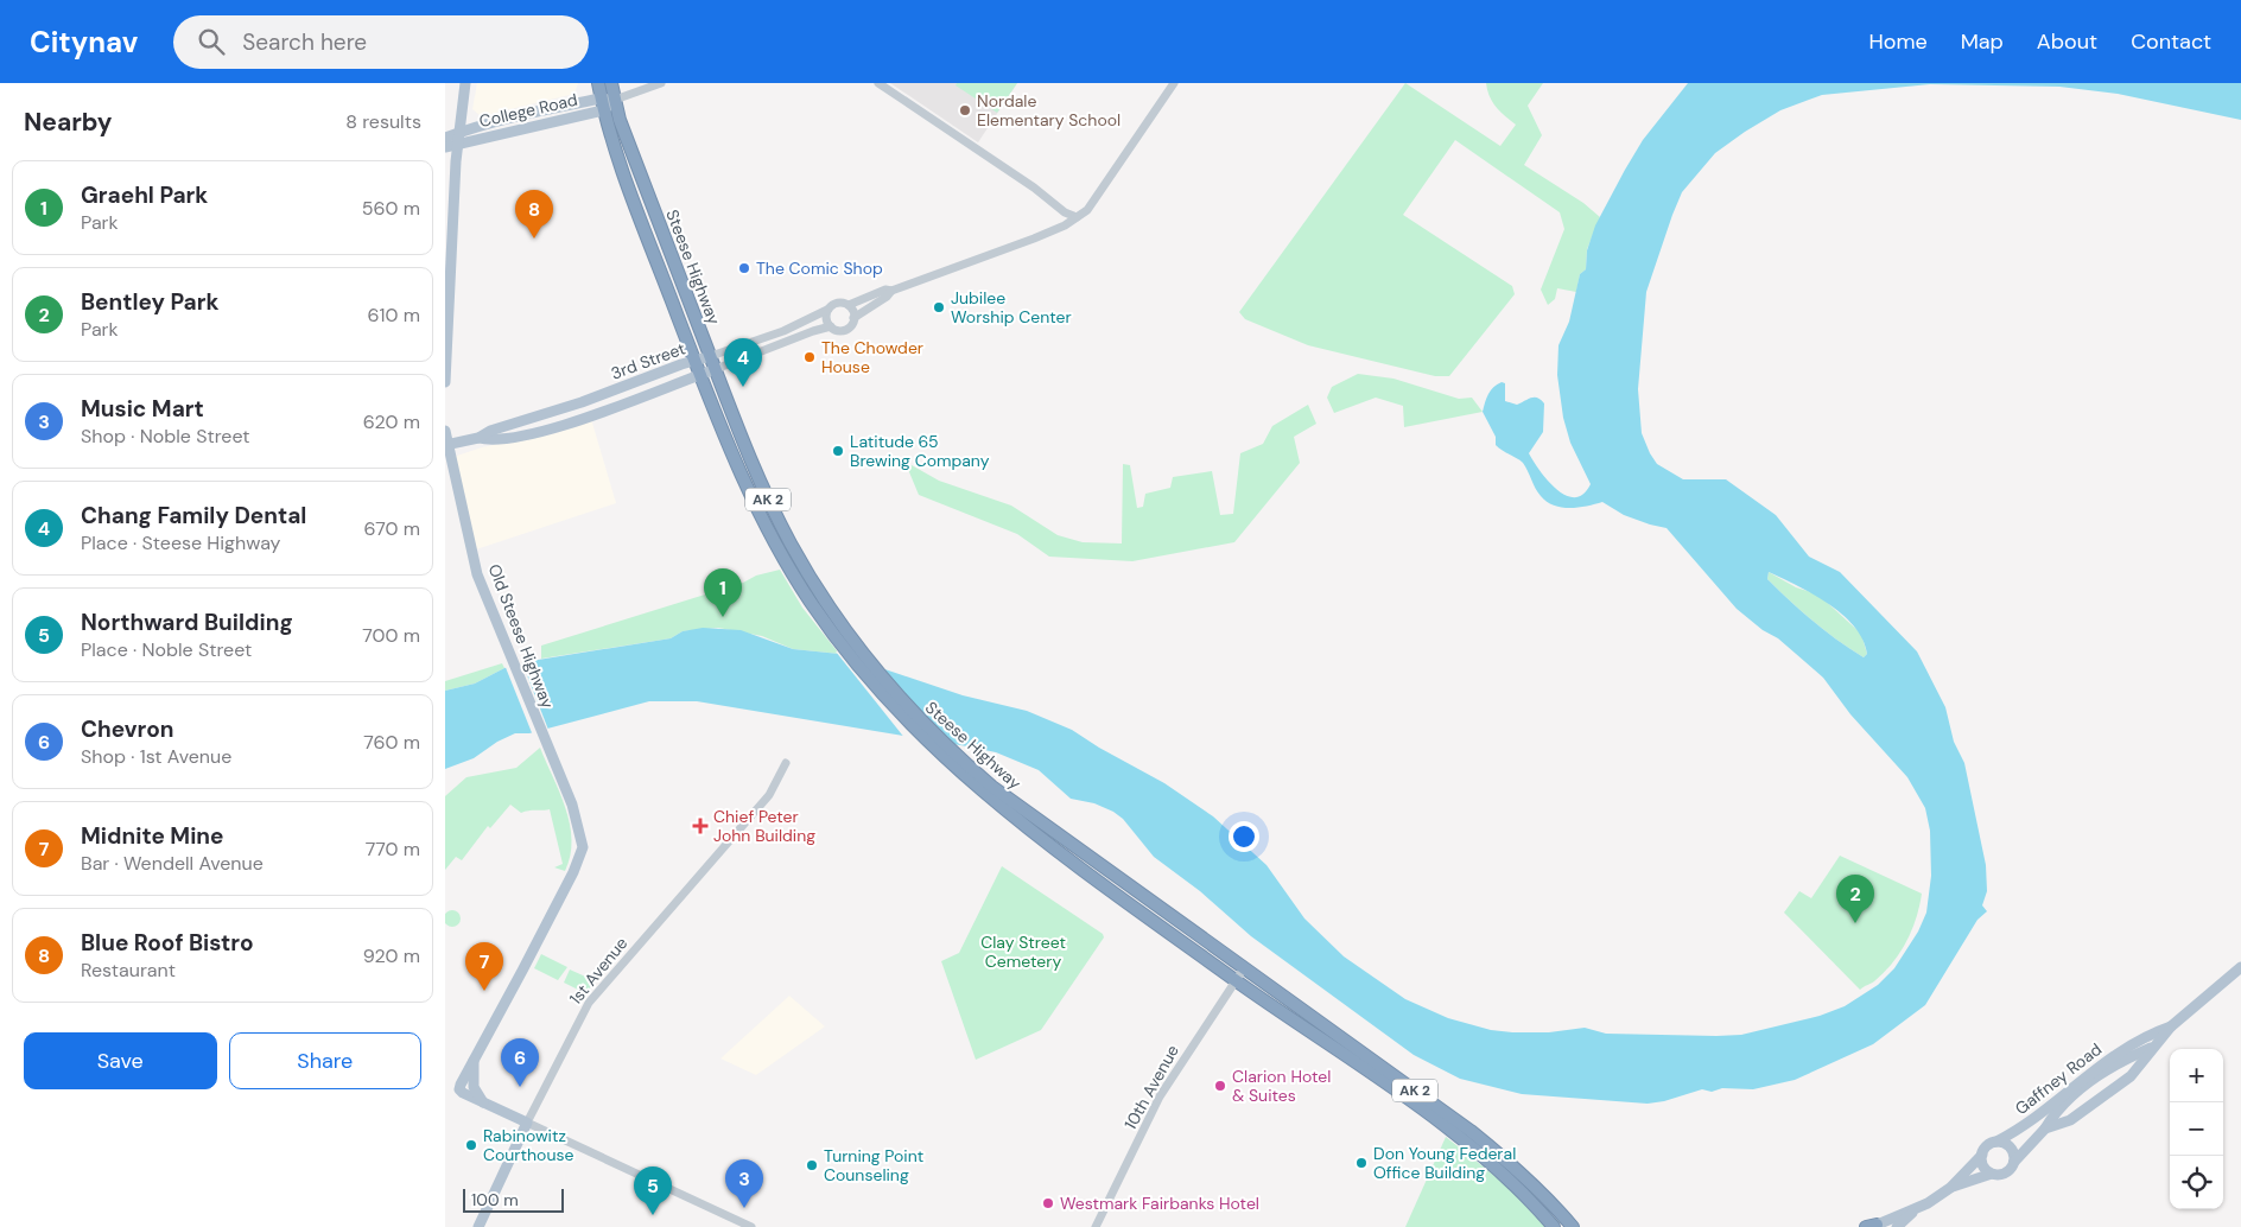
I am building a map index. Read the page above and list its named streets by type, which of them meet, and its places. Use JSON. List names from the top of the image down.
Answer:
{
  "streets": {
    "highway": ["Steese Highway", "AK 2"],
    "main road": [
      "College Road",
      "3rd Street",
      "Old Steese Highway",
      "1st Avenue",
      "Gaffney Road"
    ],
    "street": ["10th Avenue"]
  },
  "crossings": [
    ["College Road", "Steese Highway"],
    ["Steese Highway", "3rd Street"],
    ["Steese Highway", "10th Avenue"],
    ["3rd Street", "Old Steese Highway"]
  ],
  "parks": ["Clay Street Cemetery"],
  "places": {
    "other": [
      "Nordale Elementary School",
      "The Comic Shop",
      "Jubilee Worship Center",
      "The Chowder House",
      "Latitude 65 Brewing Company",
      "Clarion Hotel & Suites",
      "Rabinowitz Courthouse",
      "Don Young Federal Office Building",
      "Turning Point Counseling",
      "Westmark Fairbanks Hotel"
    ],
    "health": ["Chief Peter John Building"]
  },
  "scale_bar": "100 m",
  "page": {
    "header": "Citynav",
    "search": "Search here",
    "nav": [
      "Home",
      "Map",
      "About",
      "Contact"
    ],
    "heading": ["Nearby", "8 results"],
    "list": [
      {
        "mark": "1",
        "name": "Graehl Park",
        "note": "Park",
        "value": "560 m"
      },
      {
        "mark": "2",
        "name": "Bentley Park",
        "note": "Park",
        "value": "610 m"
      },
      {
        "mark": "3",
        "name": "Music Mart",
        "note": "Shop · Noble Street",
        "value": "620 m"
      },
      {
        "mark": "4",
        "name": "Chang Family Dental",
        "note": "Place · Steese Highway",
        "value": "670 m"
      },
      {
        "mark": "5",
        "name": "Northward Building",
        "note": "Place · Noble Street",
        "value": "700 m"
      },
      {
        "mark": "6",
        "name": "Chevron",
        "note": "Shop · 1st Avenue",
        "value": "760 m"
      },
      {
        "mark": "7",
        "name": "Midnite Mine",
        "note": "Bar · Wendell Avenue",
        "value": "770 m"
      },
      {
        "mark": "8",
        "name": "Blue Roof Bistro",
        "note": "Restaurant",
        "value": "920 m"
      }
    ],
    "pins": [
      "8",
      "4",
      "1",
      "2",
      "7",
      "6",
      "3",
      "5"
    ],
    "buttons": ["Save", "Share"],
    "map_buttons": ["+", "−"],
    "scale": "100 m"
  }
}
